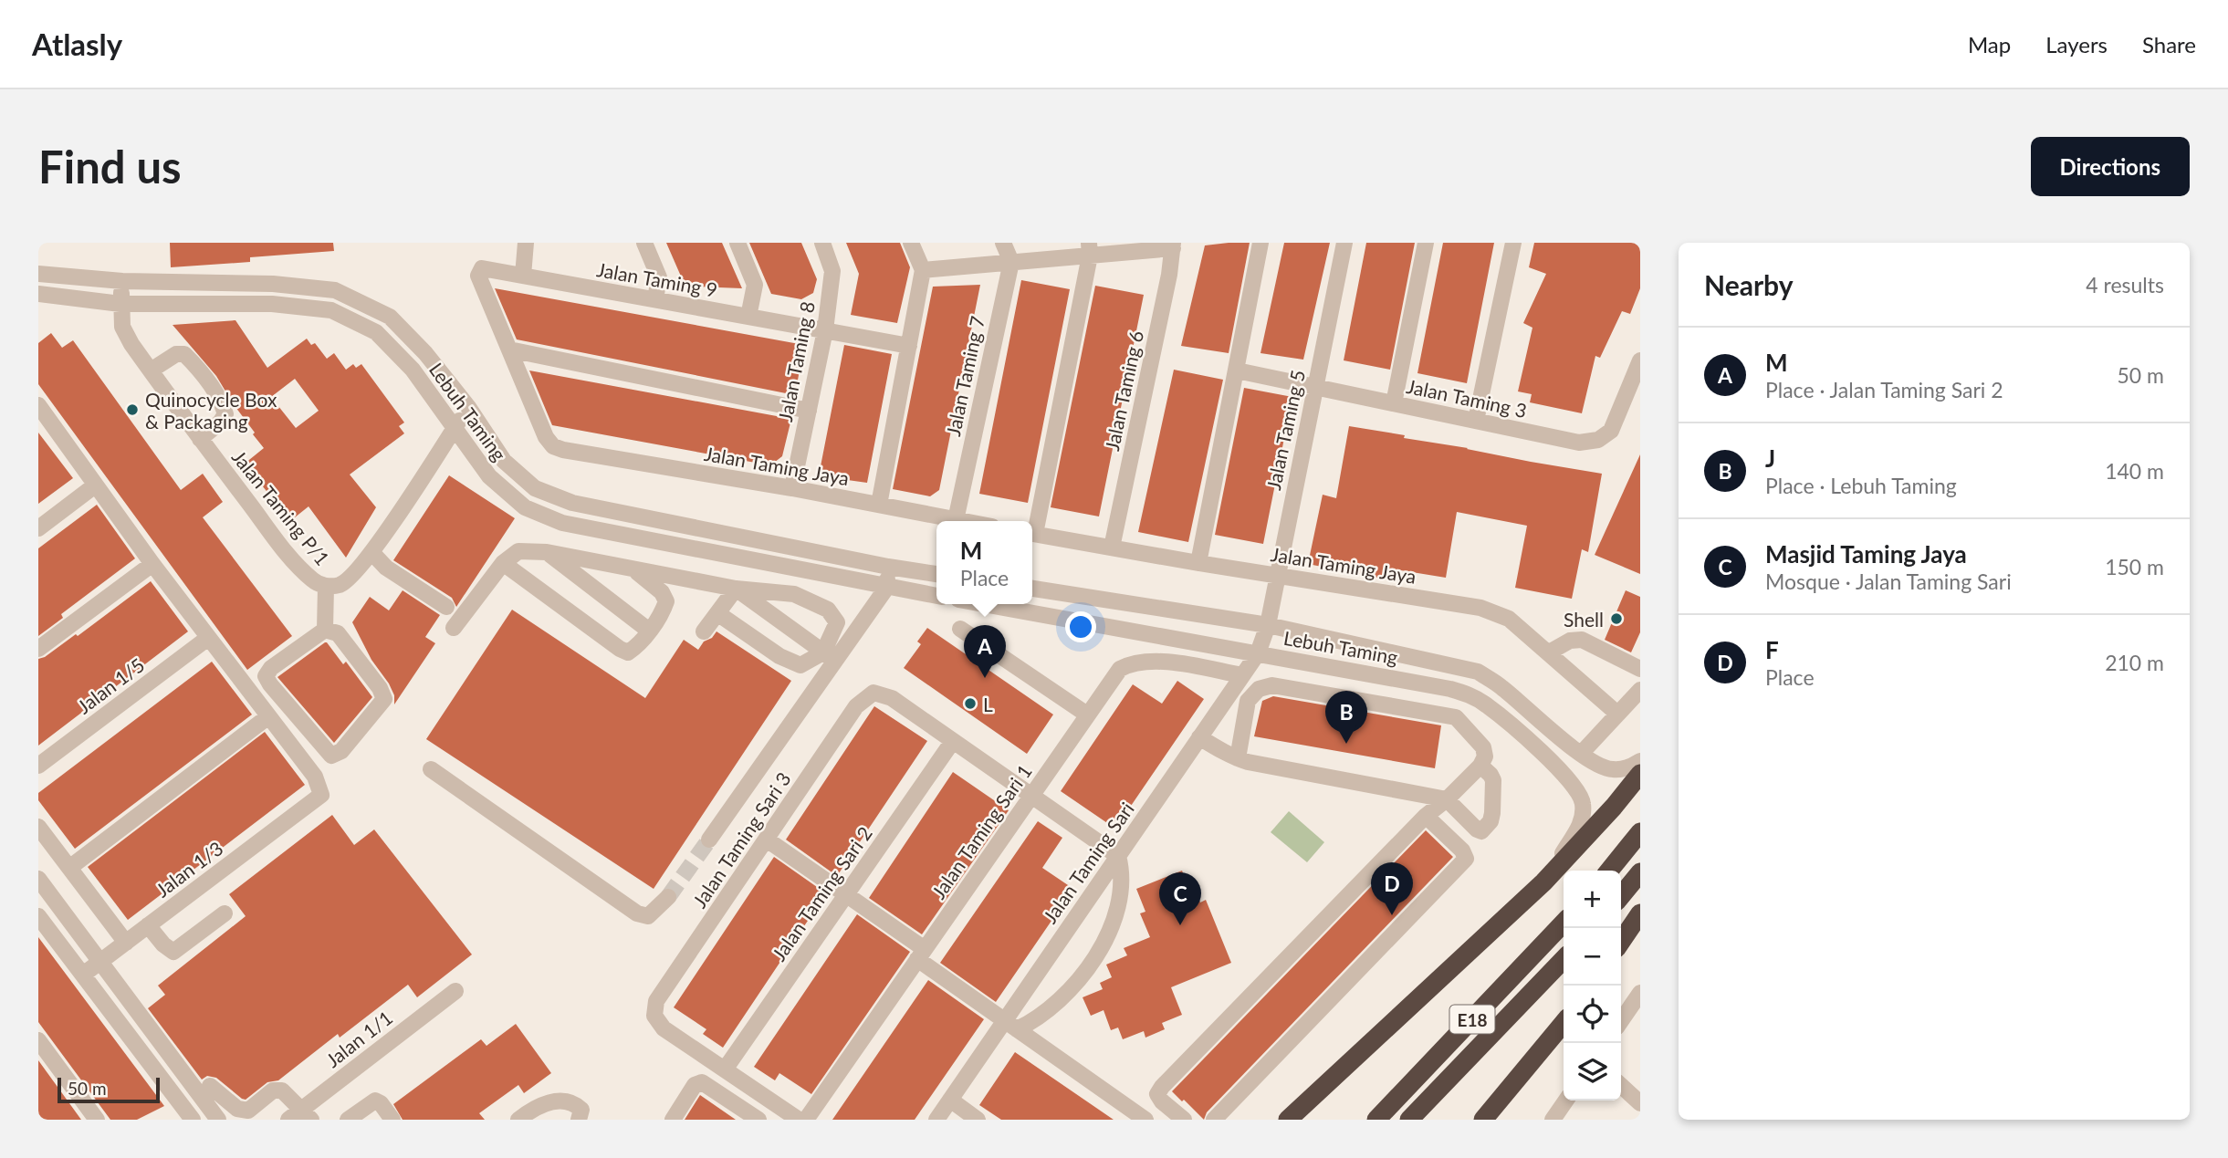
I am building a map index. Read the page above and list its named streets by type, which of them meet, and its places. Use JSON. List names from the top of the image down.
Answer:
{
  "streets": {
    "highway": ["E18"],
    "street": [
      "Jalan Taming 9",
      "Jalan Taming 8",
      "Jalan Taming 7",
      "Jalan Taming 6",
      "Jalan Taming 3",
      "Lebuh Taming",
      "Jalan Taming 5",
      "Jalan Taming Jaya",
      "Jalan Taming P/1",
      "Jalan 1/5",
      "Jalan Taming Sari 1",
      "Jalan Taming Sari 3",
      "Jalan Taming Sari",
      "Jalan 1/3",
      "Jalan Taming Sari 2",
      "Jalan 1/1"
    ]
  },
  "crossings": [
    ["Jalan Taming 9", "Jalan Taming 8"],
    ["Jalan Taming 9", "Jalan Taming Jaya"],
    ["Jalan Taming 8", "Jalan Taming Jaya"],
    ["Jalan Taming 7", "Jalan Taming Jaya"],
    ["Jalan Taming 6", "Jalan Taming Jaya"],
    ["Jalan Taming 3", "Jalan Taming 5"],
    ["Lebuh Taming", "Jalan Taming 5"],
    ["Lebuh Taming", "Jalan Taming P/1"],
    ["Lebuh Taming", "Jalan Taming Sari"],
    ["Jalan Taming 5", "Jalan Taming Jaya"],
    ["Jalan Taming 5", "Jalan Taming Sari"],
    ["Jalan Taming Sari 1", "Jalan Taming Sari"],
    ["Jalan Taming Sari 3", "Jalan Taming Sari 2"]
  ],
  "places": ["Quinocycle Box & Packaging", "Shell", "L"],
  "scale_bar": "50 m",
  "page": {
    "header": "Atlasly",
    "nav": ["Map", "Layers", "Share"],
    "buttons": "Directions",
    "title": "Find us",
    "heading": ["Nearby", "4 results"],
    "list": [
      {
        "mark": "A",
        "name": "M",
        "note": "Place · Jalan Taming Sari 2",
        "value": "50 m"
      },
      {
        "mark": "B",
        "name": "J",
        "note": "Place · Lebuh Taming",
        "value": "140 m"
      },
      {
        "mark": "C",
        "name": "Masjid Taming Jaya",
        "note": "Mosque · Jalan Taming Sari",
        "value": "150 m"
      },
      {
        "mark": "D",
        "name": "F",
        "note": "Place",
        "value": "210 m"
      }
    ],
    "popup": ["M", "Place"],
    "pins": [
      "A",
      "B",
      "D",
      "C"
    ],
    "map_buttons": ["+", "−"],
    "scale": "50 m"
  }
}
